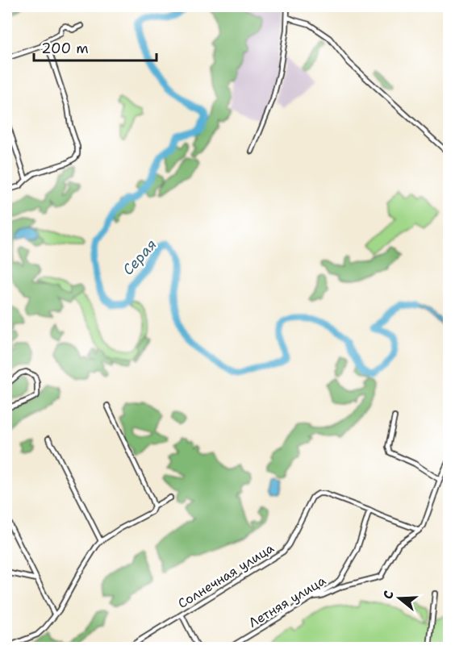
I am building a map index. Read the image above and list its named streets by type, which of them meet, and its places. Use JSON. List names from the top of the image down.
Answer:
{
  "streets": {
    "street": ["Солнечная улица", "Летняя улица"]
  },
  "crossings": [
    ["Солнечная улица", "Летняя улица"]
  ],
  "water": ["Серая"],
  "scale_bar": "200 m",
  "north": "left"
}
